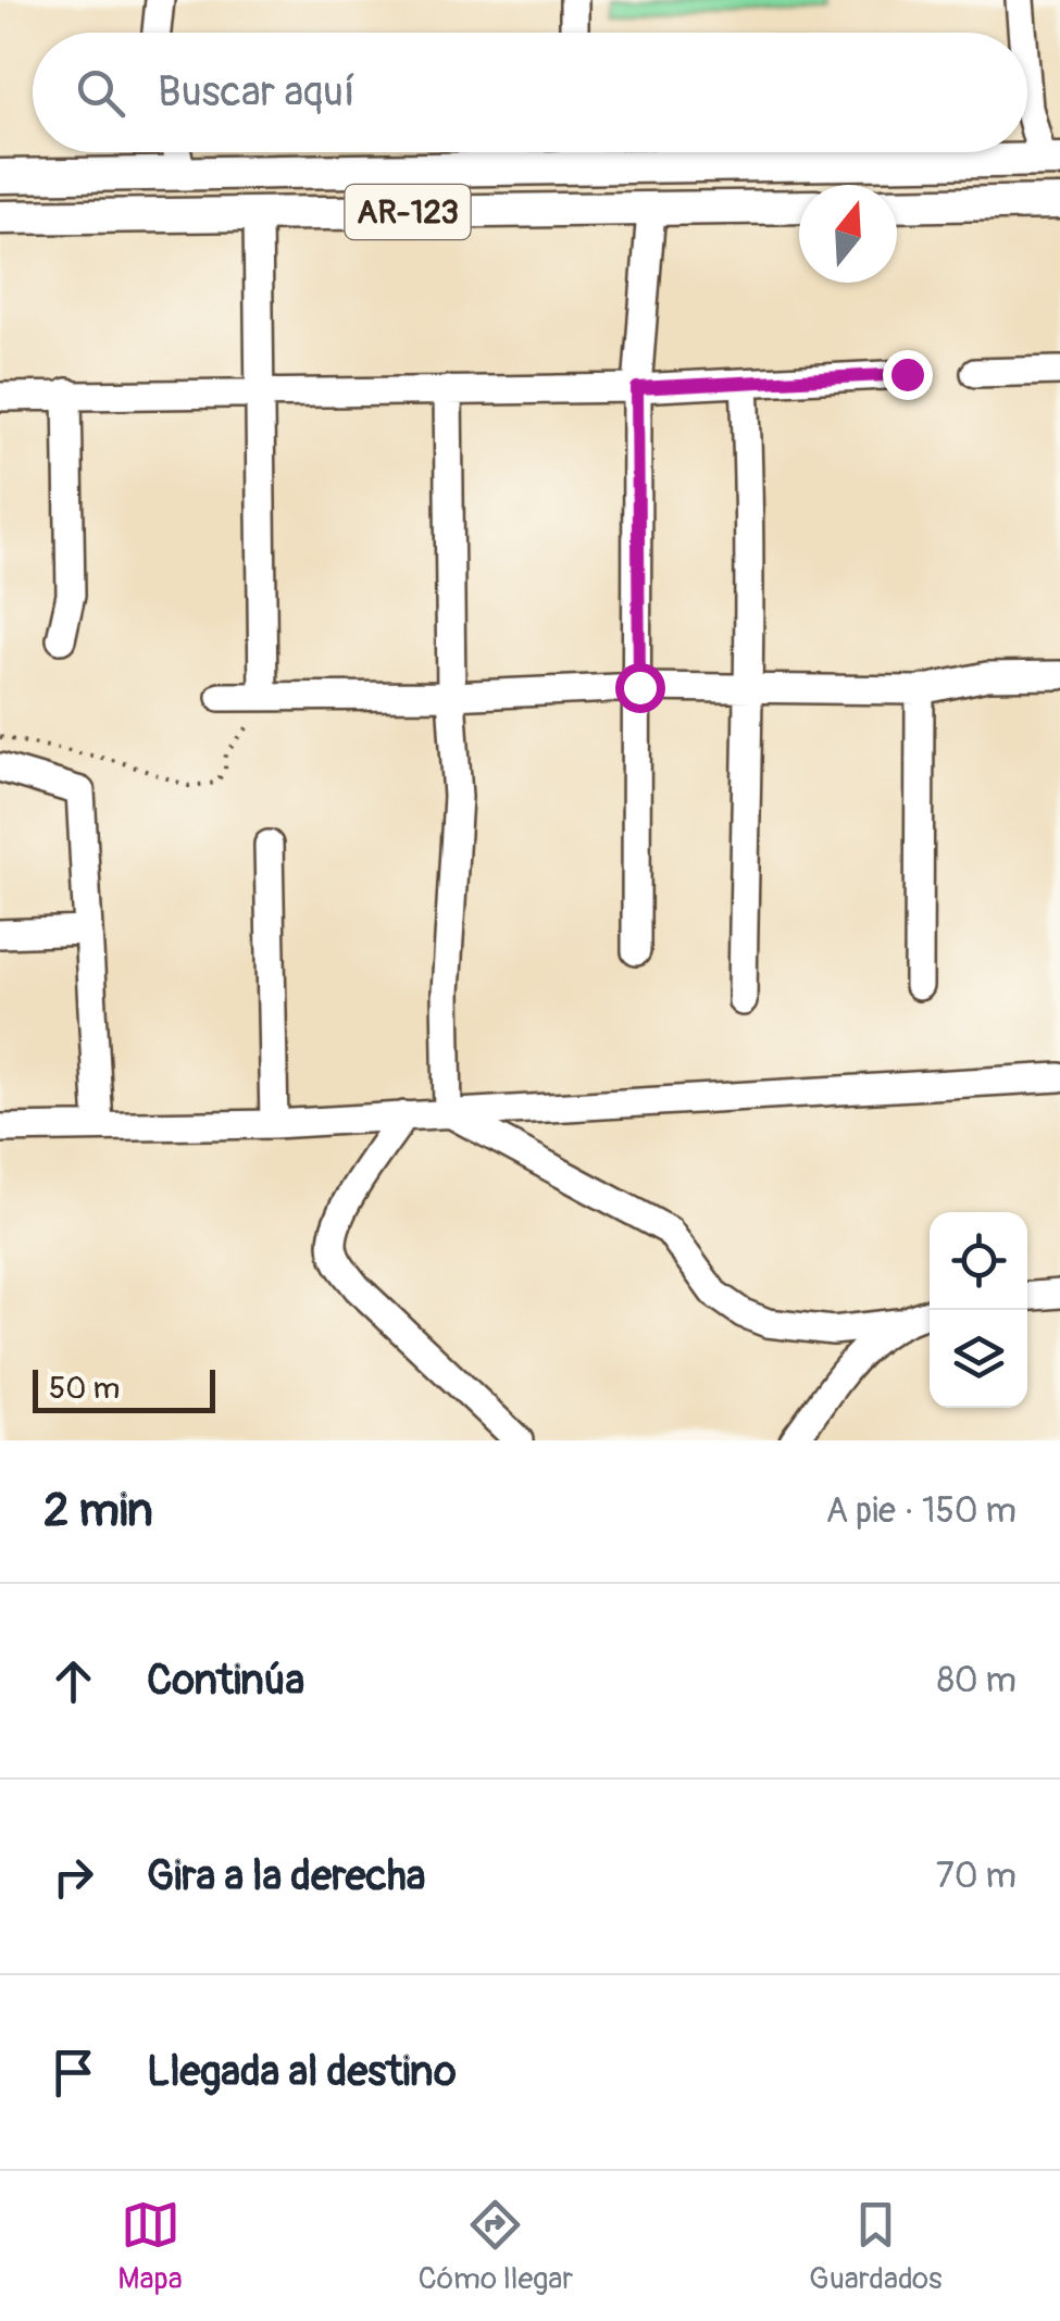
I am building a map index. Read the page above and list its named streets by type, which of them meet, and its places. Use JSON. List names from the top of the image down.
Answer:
{
  "streets": {
    "main road": ["AR-123"]
  },
  "scale_bar": "50 m",
  "north": "top",
  "page": {
    "search": "Buscar aquí",
    "scale": "50 m",
    "heading": ["2 min", "A pie · 150 m"],
    "list": [
      ["Continúa", "80 m"],
      ["Gira a la derecha", "70 m"],
      "Llegada al destino"
    ],
    "nav": ["Mapa", "Cómo llegar", "Guardados"]
  }
}
